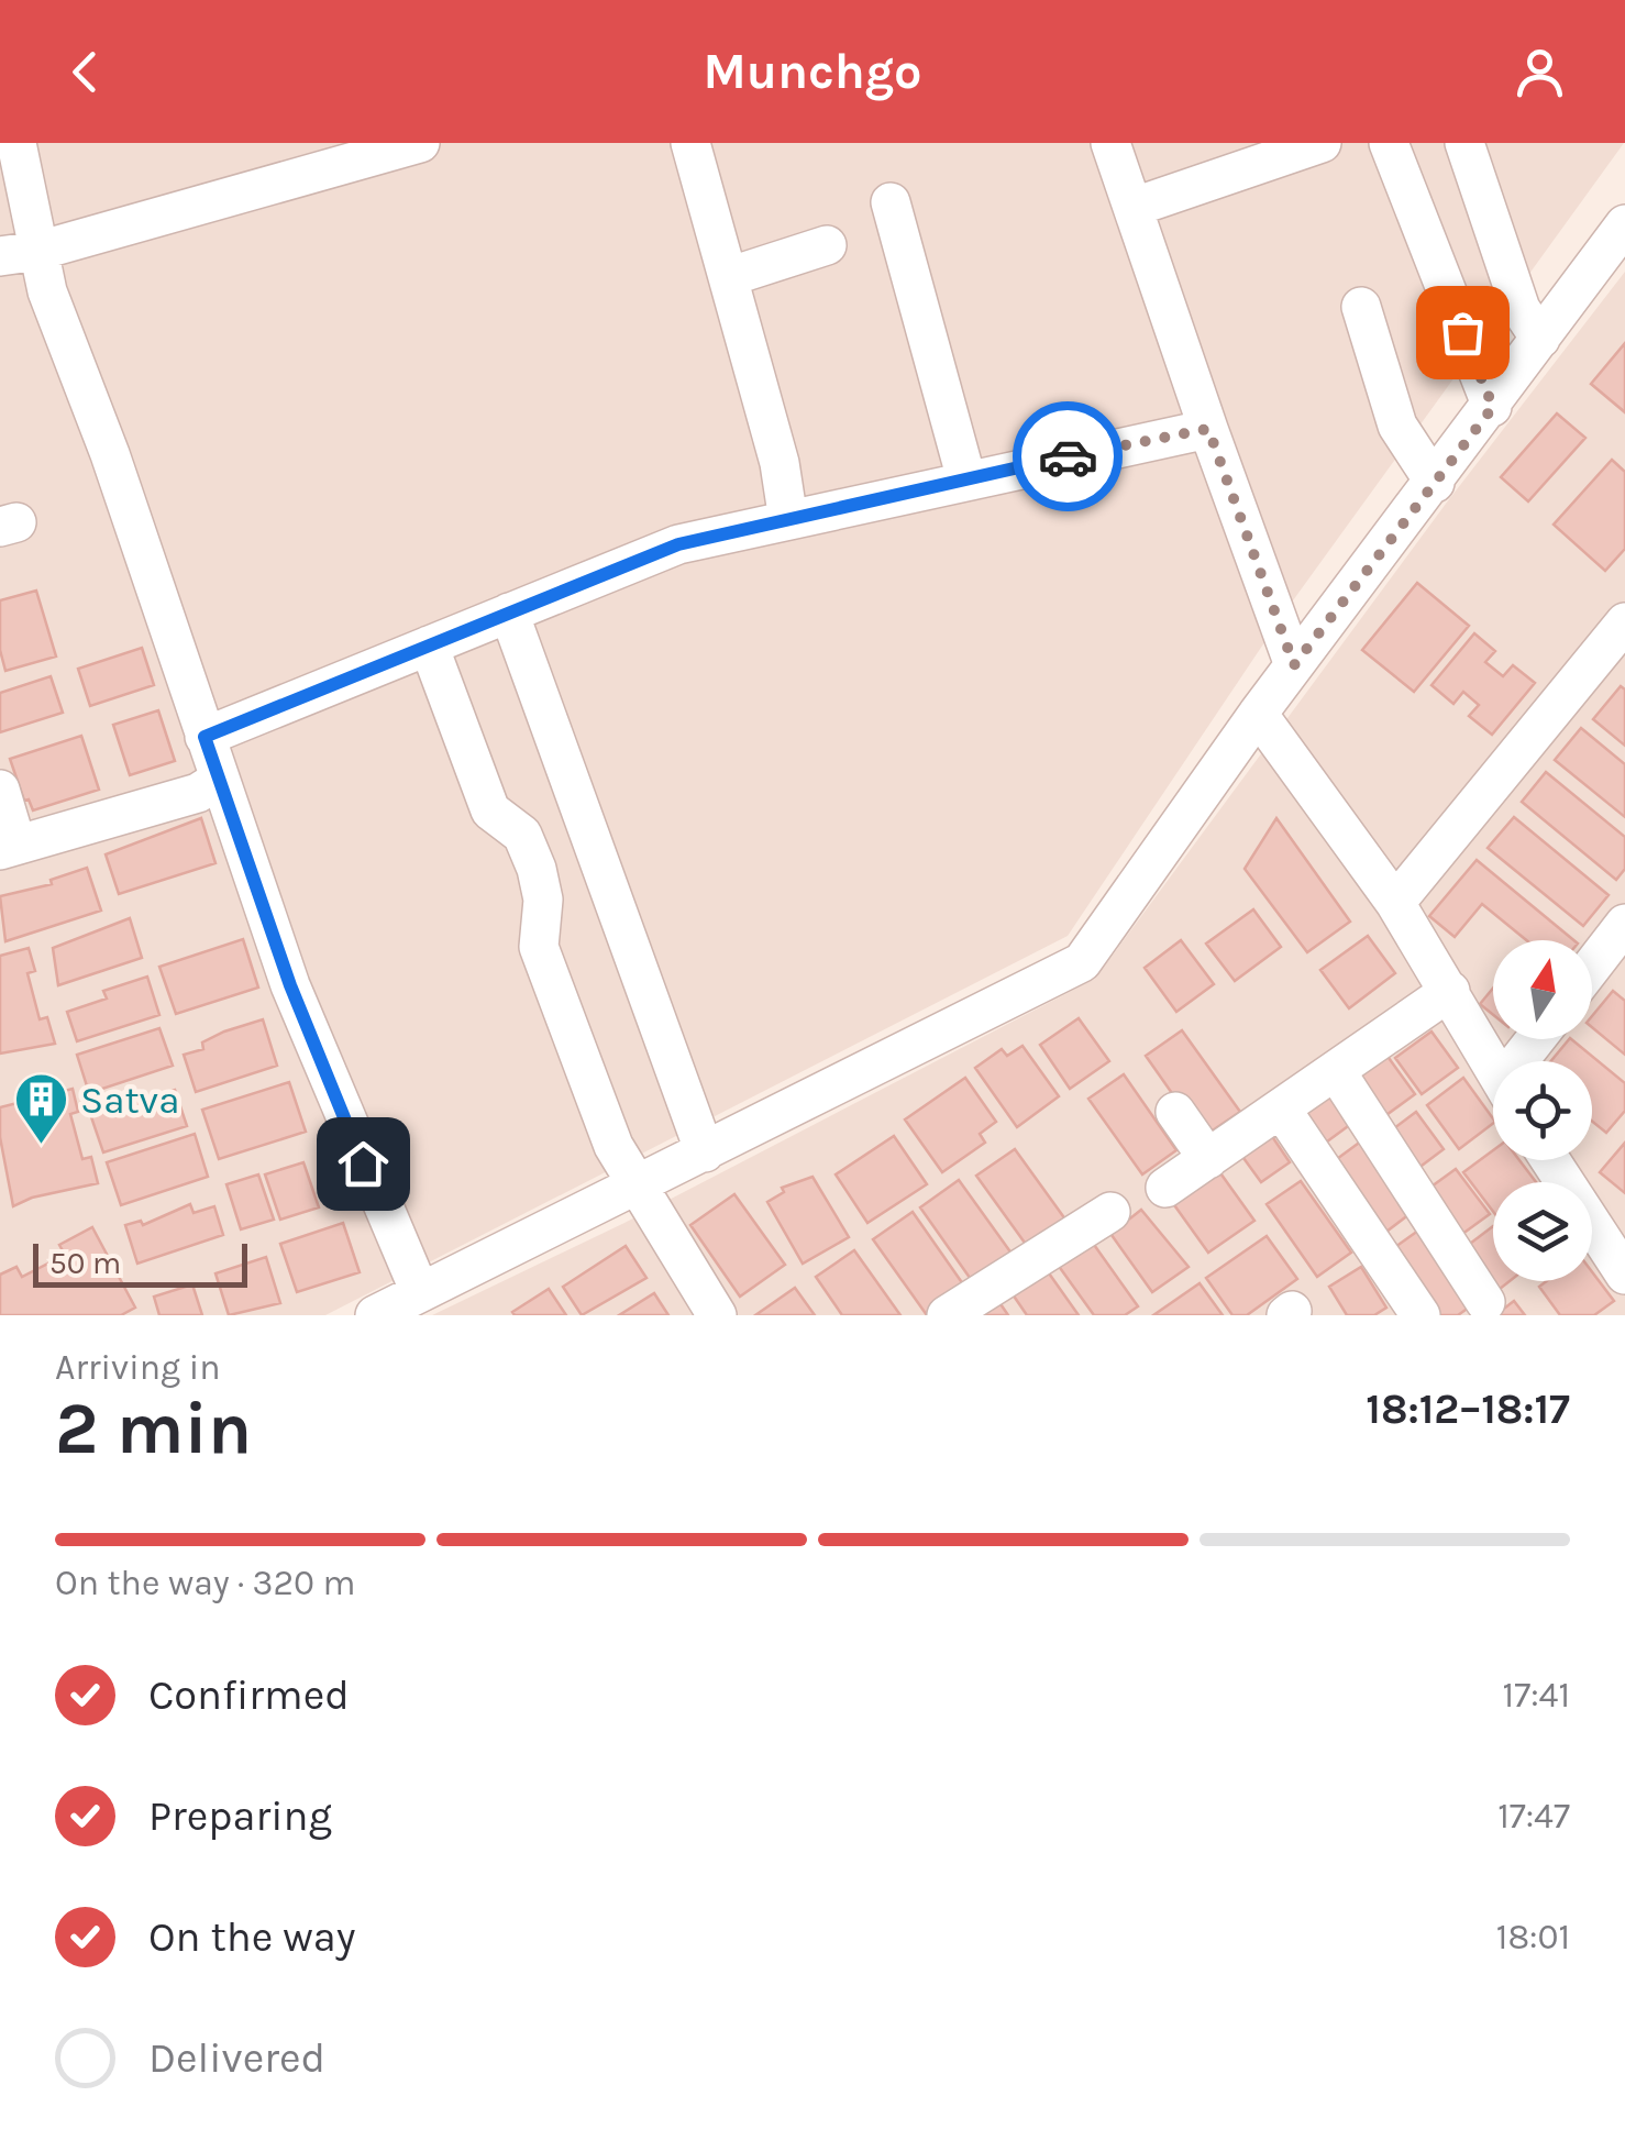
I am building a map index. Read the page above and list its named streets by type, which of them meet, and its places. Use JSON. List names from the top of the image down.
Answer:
{
  "places": {
    "building": ["Satva"]
  },
  "scale_bar": "50 m",
  "north": "top",
  "page": {
    "header": "Munchgo",
    "scale": "50 m",
    "heading": ["2 min", "Arriving in", "18:12–18:17"],
    "bar": "On the way · 320 m",
    "list": [
      ["Confirmed", "17:41"],
      ["Preparing", "17:47"],
      ["On the way", "18:01"],
      "Delivered"
    ]
  }
}
